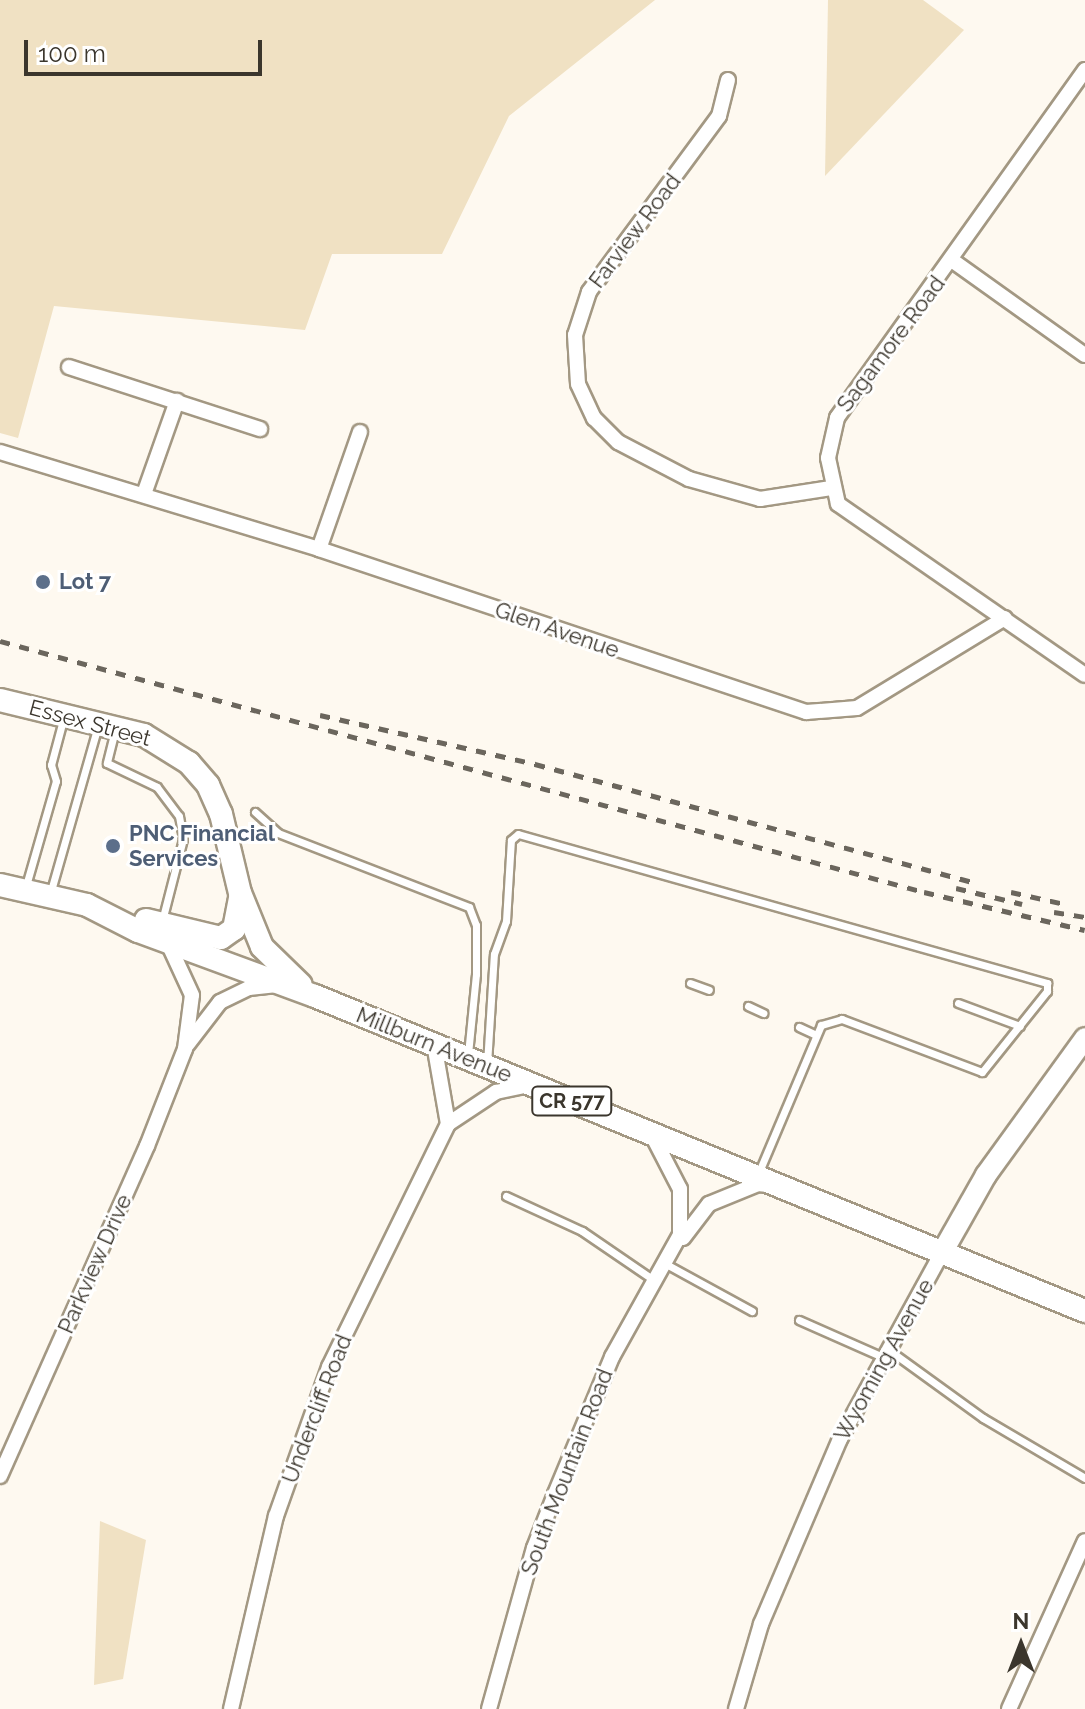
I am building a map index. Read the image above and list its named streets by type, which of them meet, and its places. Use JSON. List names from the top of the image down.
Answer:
{
  "streets": {
    "main road": [
      "Essex Street",
      "Millburn Avenue",
      "CR 577",
      "Wyoming Avenue"
    ],
    "street": [
      "Farview Road",
      "Sagamore Road",
      "Glen Avenue",
      "Parkview Drive",
      "Undercliff Road",
      "South Mountain Road"
    ]
  },
  "crossings": [
    ["Farview Road", "Sagamore Road"],
    ["Essex Street", "Millburn Avenue"],
    ["Millburn Avenue", "Parkview Drive"],
    ["Millburn Avenue", "Wyoming Avenue"],
    ["Millburn Avenue", "South Mountain Road"]
  ],
  "places": ["Lot 7", "PNC Financial Services"],
  "scale_bar": "100 m",
  "north": "top"
}
